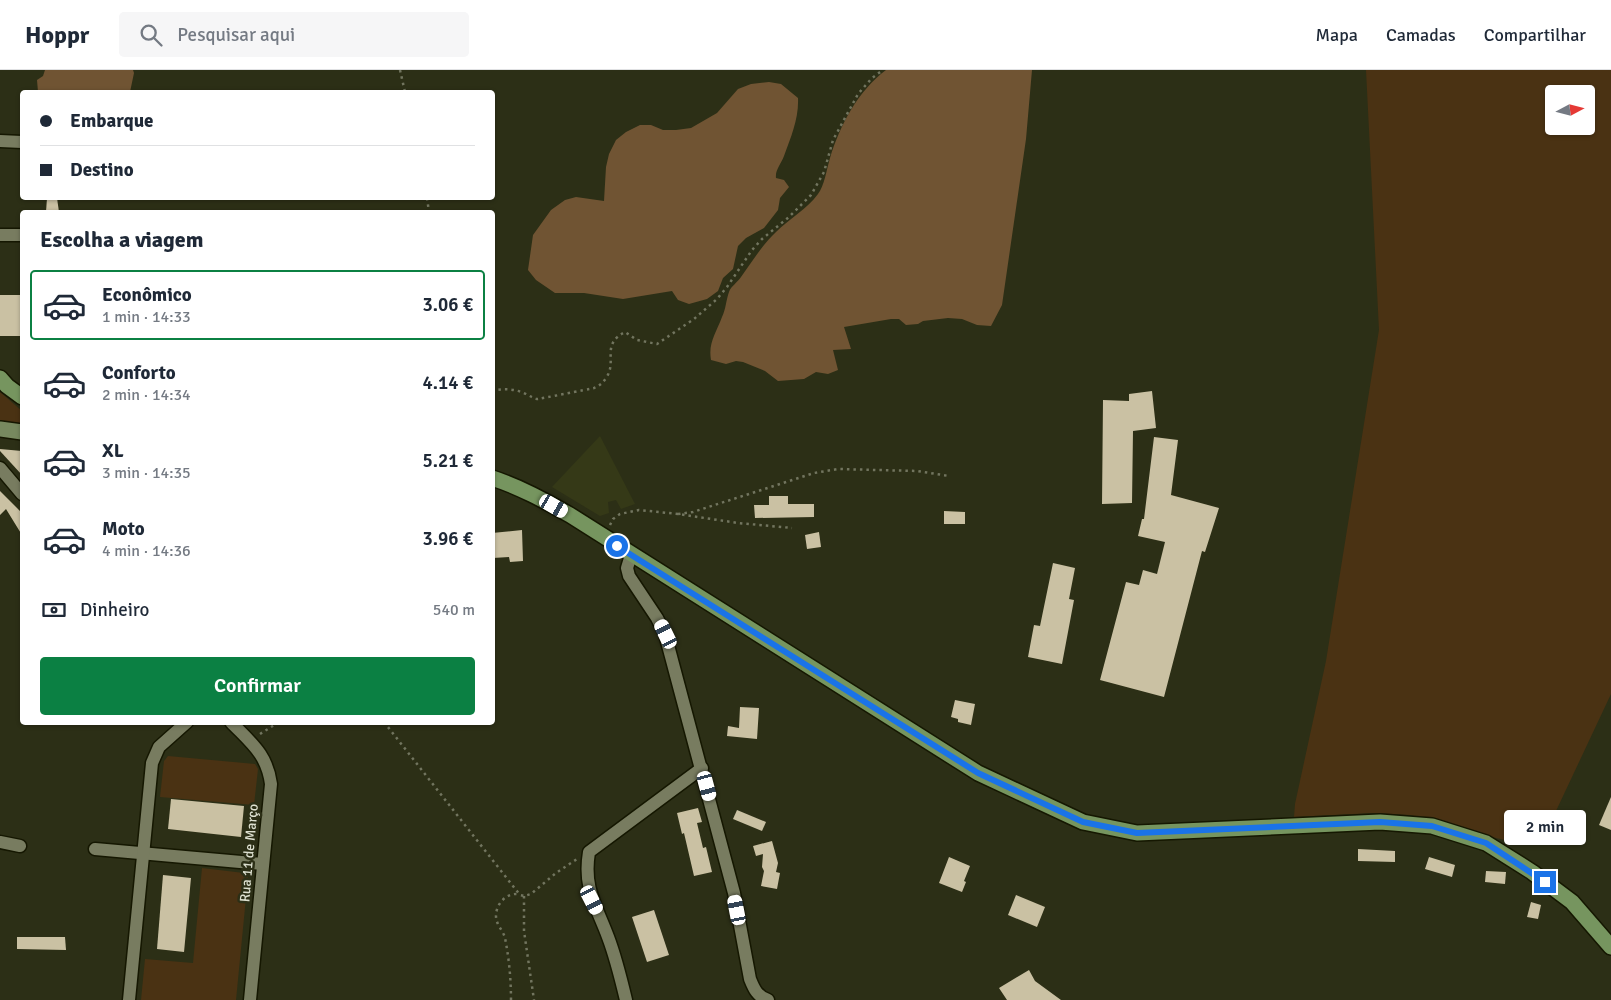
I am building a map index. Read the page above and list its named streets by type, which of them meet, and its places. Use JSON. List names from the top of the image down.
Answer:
{
  "streets": {
    "street": ["Rua 11 de Março"]
  },
  "north": "right",
  "page": {
    "header": "Hoppr",
    "search": "Pesquisar aqui",
    "nav": ["Mapa", "Camadas", "Compartilhar"],
    "banner": ["Embarque", "Destino"],
    "heading": "Escolha a viagem",
    "list": [
      {
        "name": "Econômico",
        "note": "1 min · 14:33",
        "value": "3.06 €"
      },
      {
        "name": "Conforto",
        "note": "2 min · 14:34",
        "value": "4.14 €"
      },
      {
        "name": "XL",
        "note": "3 min · 14:35",
        "value": "5.21 €"
      },
      {
        "name": "Moto",
        "note": "4 min · 14:36",
        "value": "3.96 €"
      }
    ],
    "pay": ["Dinheiro", "540 m"],
    "buttons": "Confirmar",
    "bubble": "2 min"
  }
}
